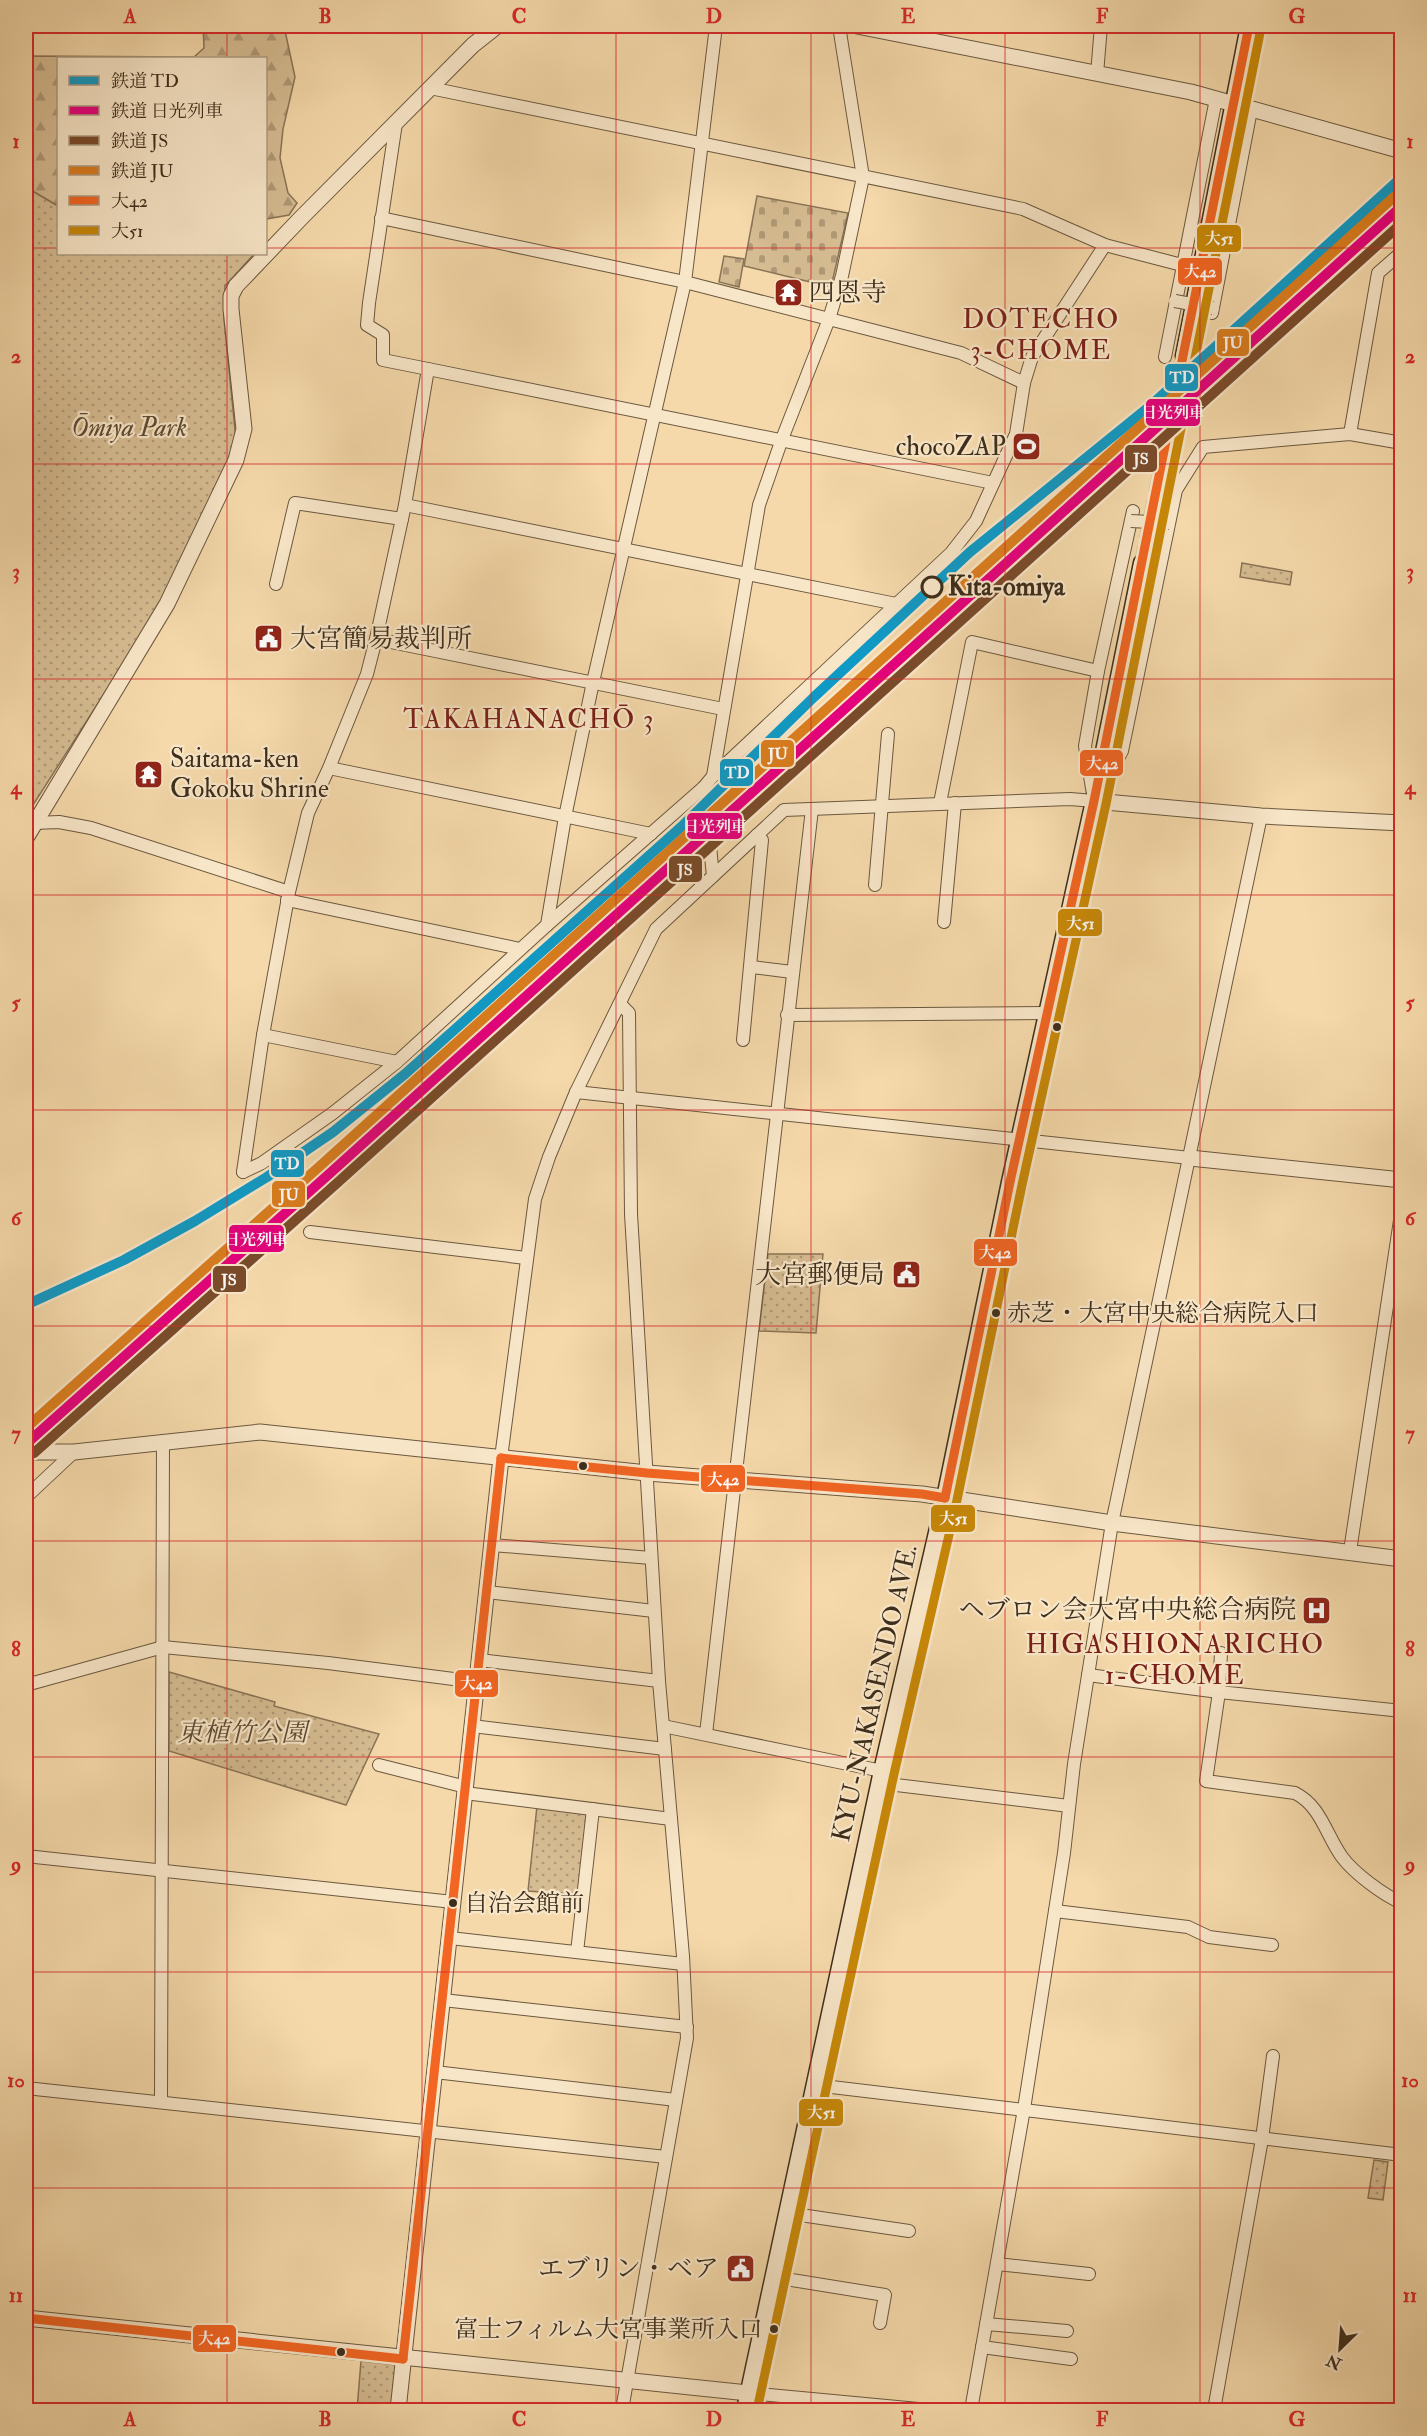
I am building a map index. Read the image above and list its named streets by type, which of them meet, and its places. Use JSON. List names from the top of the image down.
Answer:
{
  "streets": {
    "main road": ["KYU-NAKASENDO AVE."]
  },
  "districts": ["DOTECHO 3-CHOME", "TAKAHANACHŌ 3", "HIGASHIONARICHO 1-CHOME"],
  "parks": ["Ōmiya Park", "東植竹公園"],
  "places": {
    "temple": ["四恩寺", "Saitama-ken Gokoku Shrine"],
    "sports": ["chocoZAP"],
    "other": [
      "Kita-omiya",
      "赤芝・大宮中央総合病院入口",
      "自治会館前",
      "富士フィルム大宮事業所入口"
    ],
    "public building": ["大宮簡易裁判所", "大宮郵便局", "エブリン・ベア"],
    "hospital": ["ヘブロン会大宮中央総合病院"]
  },
  "lines": [
    "transit line 大42",
    "transit line 大51",
    "rail line TD",
    "rail line JU",
    "rail line 日光列車",
    "rail line JS"
  ],
  "legend": [
    "鉄道 TD",
    "鉄道 日光列車",
    "鉄道 JS",
    "鉄道 JU",
    "大42",
    "大51"
  ],
  "north": "bottom left",
  "grid": {
    "columns": [
      "A",
      "B",
      "C",
      "D",
      "E",
      "F",
      "G"
    ],
    "rows": [
      "1",
      "2",
      "3",
      "4",
      "5",
      "6",
      "7",
      "8",
      "9",
      "10",
      "11"
    ]
  }
}
